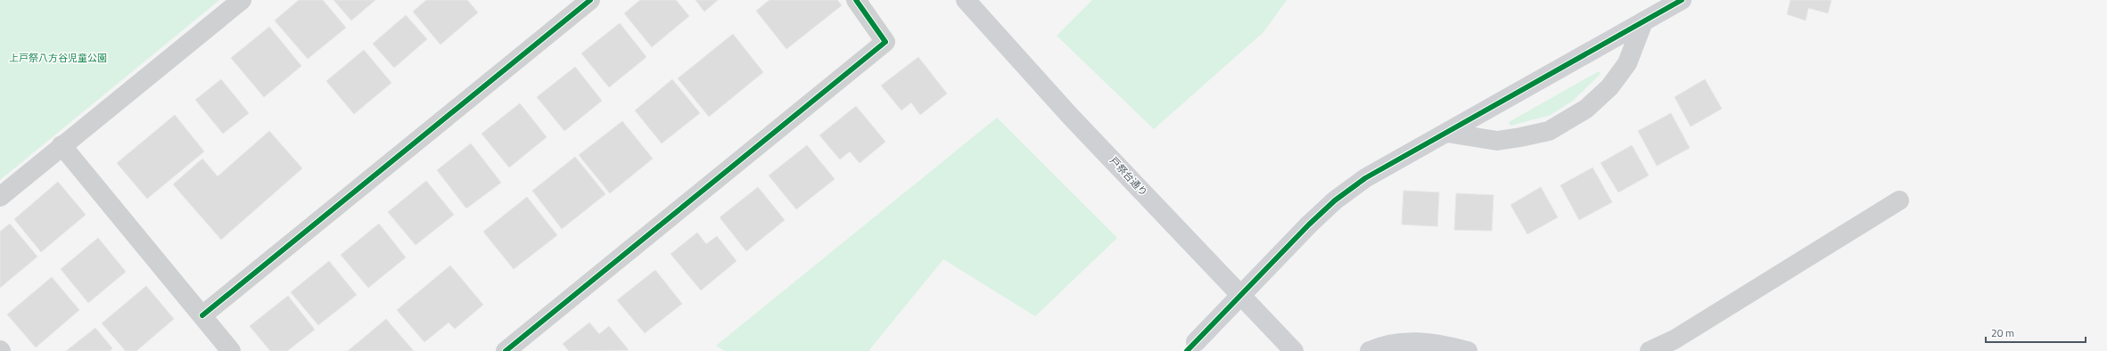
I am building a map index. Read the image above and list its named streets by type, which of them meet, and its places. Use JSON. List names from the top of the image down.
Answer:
{
  "streets": {
    "street": ["戸祭台通り"]
  },
  "parks": ["上戸祭八方谷児童公園"],
  "scale_bar": "20 m"
}
